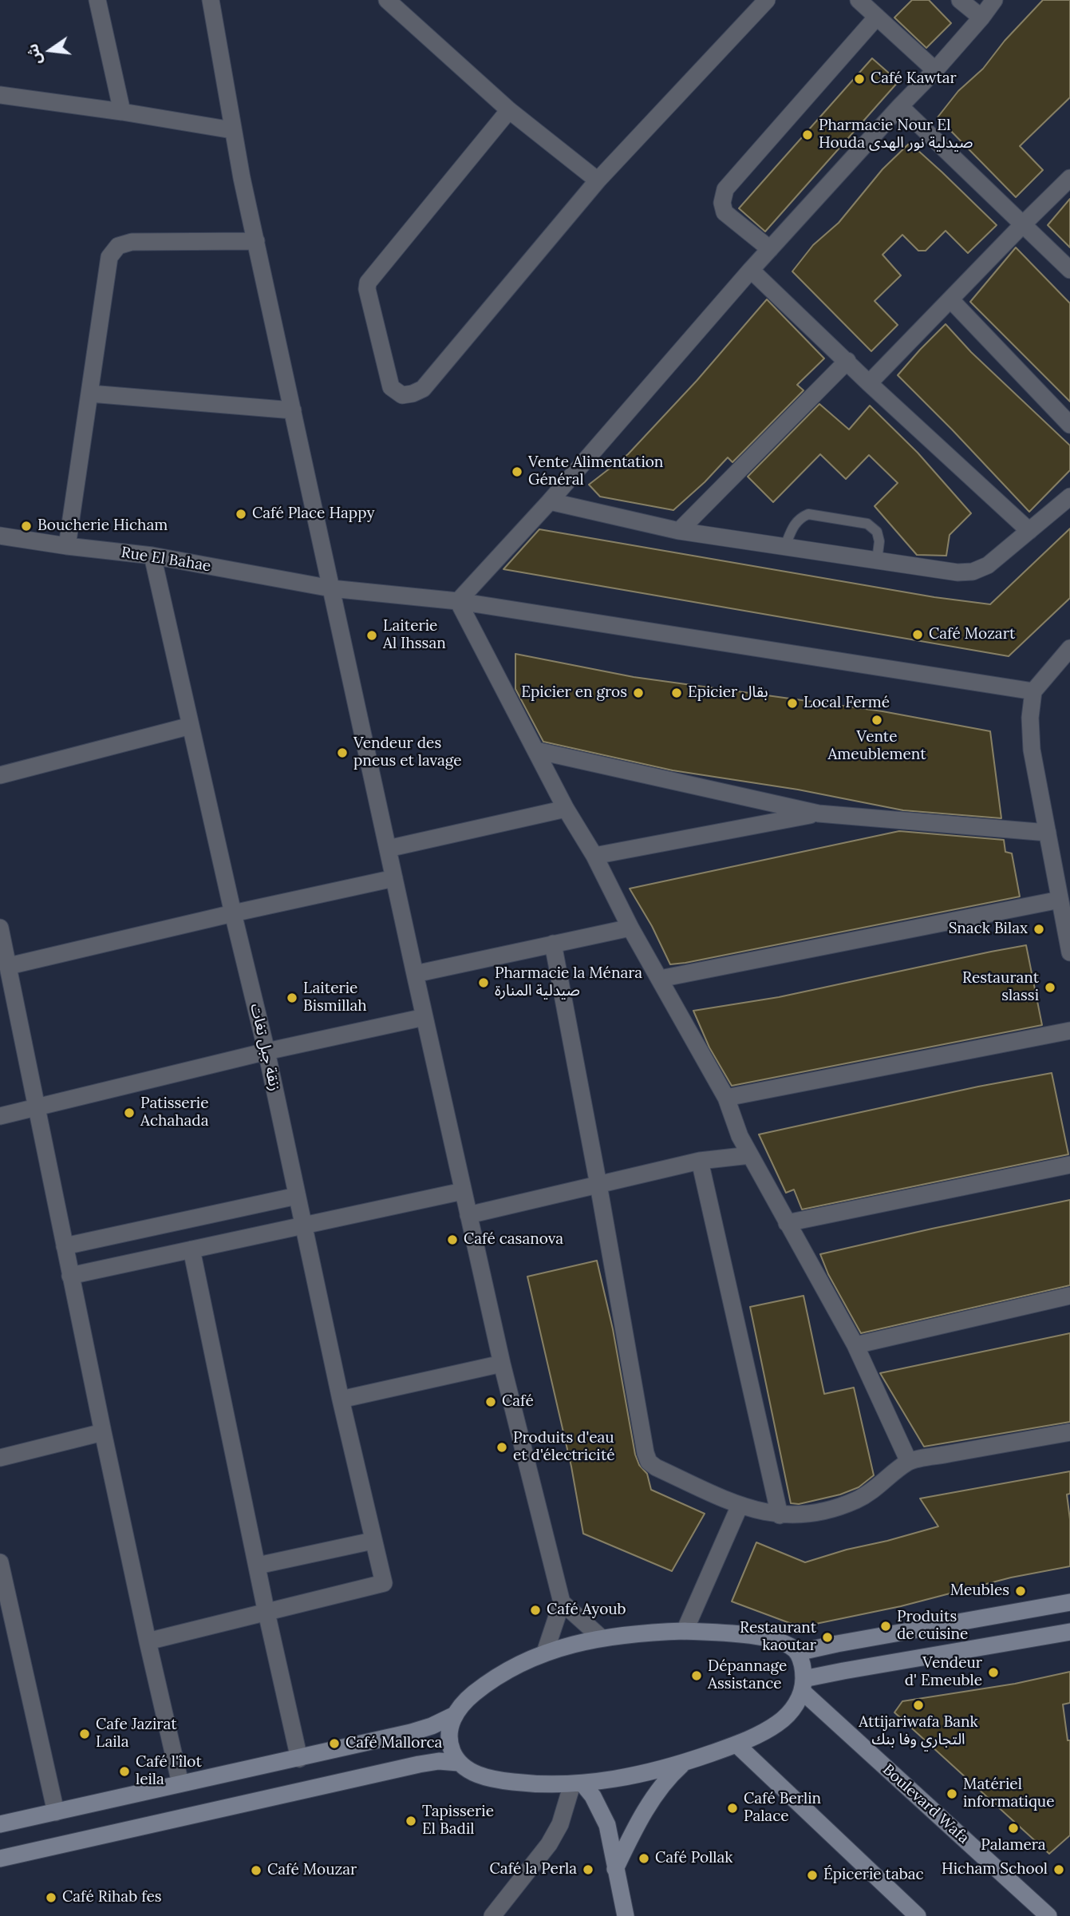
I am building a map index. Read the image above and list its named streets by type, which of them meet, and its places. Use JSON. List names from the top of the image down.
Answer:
{
  "streets": {
    "street": ["Rue El Bahae", "زنقة جبل تغات", "Boulevard Wafa"]
  },
  "crossings": [
    ["Rue El Bahae", "زنقة جبل تغات"]
  ],
  "places": [
    "Café Kawtar",
    "Pharmacie Nour El Houda صيدلية نور الهدى",
    "Vente Alimentation Général",
    "Café Place Happy",
    "Boucherie Hicham",
    "Café Mozart",
    "Laiterie Al Ihssan",
    "Epicier en gros",
    "Epicier بقال",
    "Local Fermé",
    "Vente Ameublement",
    "Vendeur des pneus et lavage",
    "Snack Bilax",
    "Pharmacie la Ménara صيدلية المنارة",
    "Restaurant slassi",
    "Laiterie Bismillah",
    "Patisserie Achahada",
    "Café casanova",
    "Café",
    "Produits d'eau et d'électricité",
    "Meubles",
    "Café Ayoub",
    "Produits de cuisine",
    "Restaurant kaoutar",
    "Vendeur d' Emeuble",
    "Dépannage Assistance",
    "Attijariwafa Bank التجاري وفا بنك",
    "Cafe Jazirat Laila",
    "Café Mallorca",
    "Café l'îlot leila",
    "Matériel informatique",
    "Café Berlin Palace",
    "Tapisserie El Badil",
    "Palamera",
    "Café Pollak",
    "Café la Perla",
    "Hicham School",
    "Café Mouzar",
    "Épicerie tabac",
    "Café Rihab fes"
  ],
  "north": "left"
}
